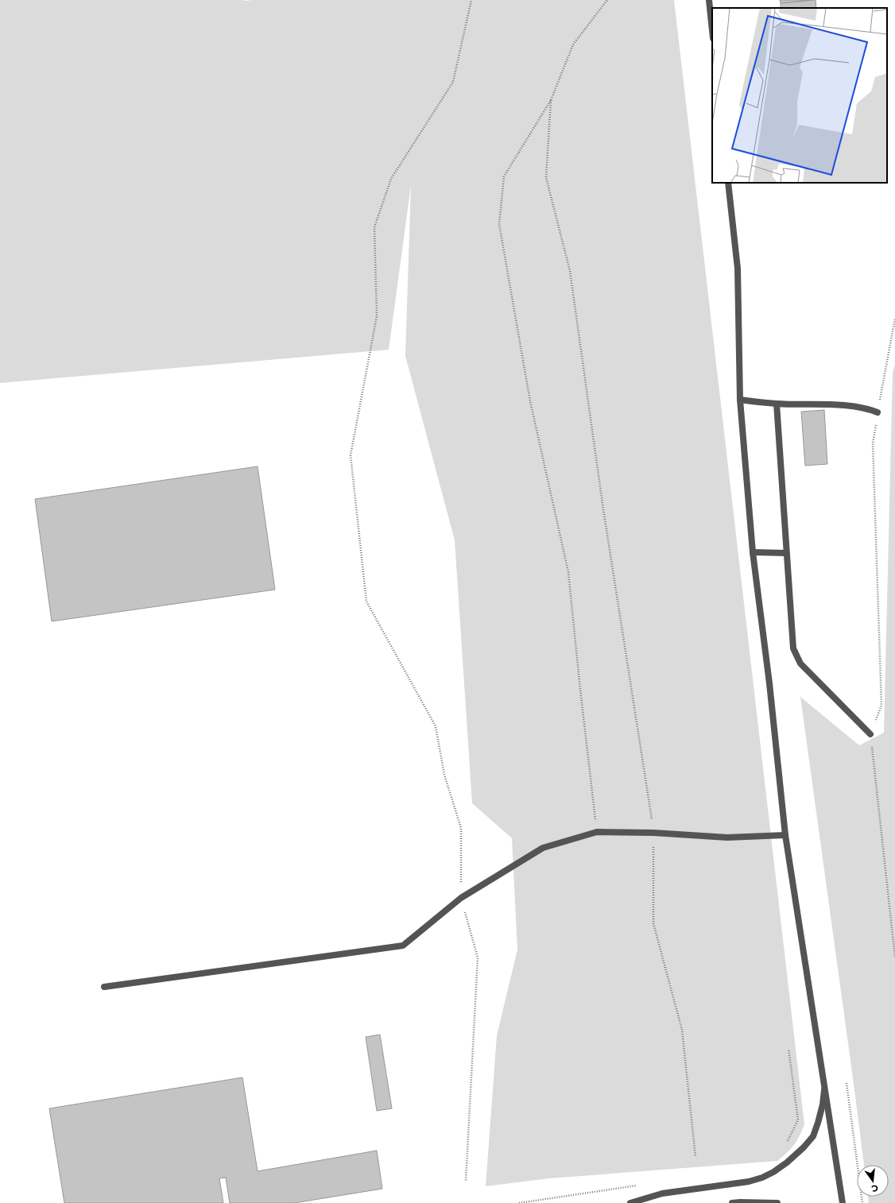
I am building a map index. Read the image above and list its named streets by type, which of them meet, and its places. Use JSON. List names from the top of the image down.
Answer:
{
  "north": "bottom"
}
